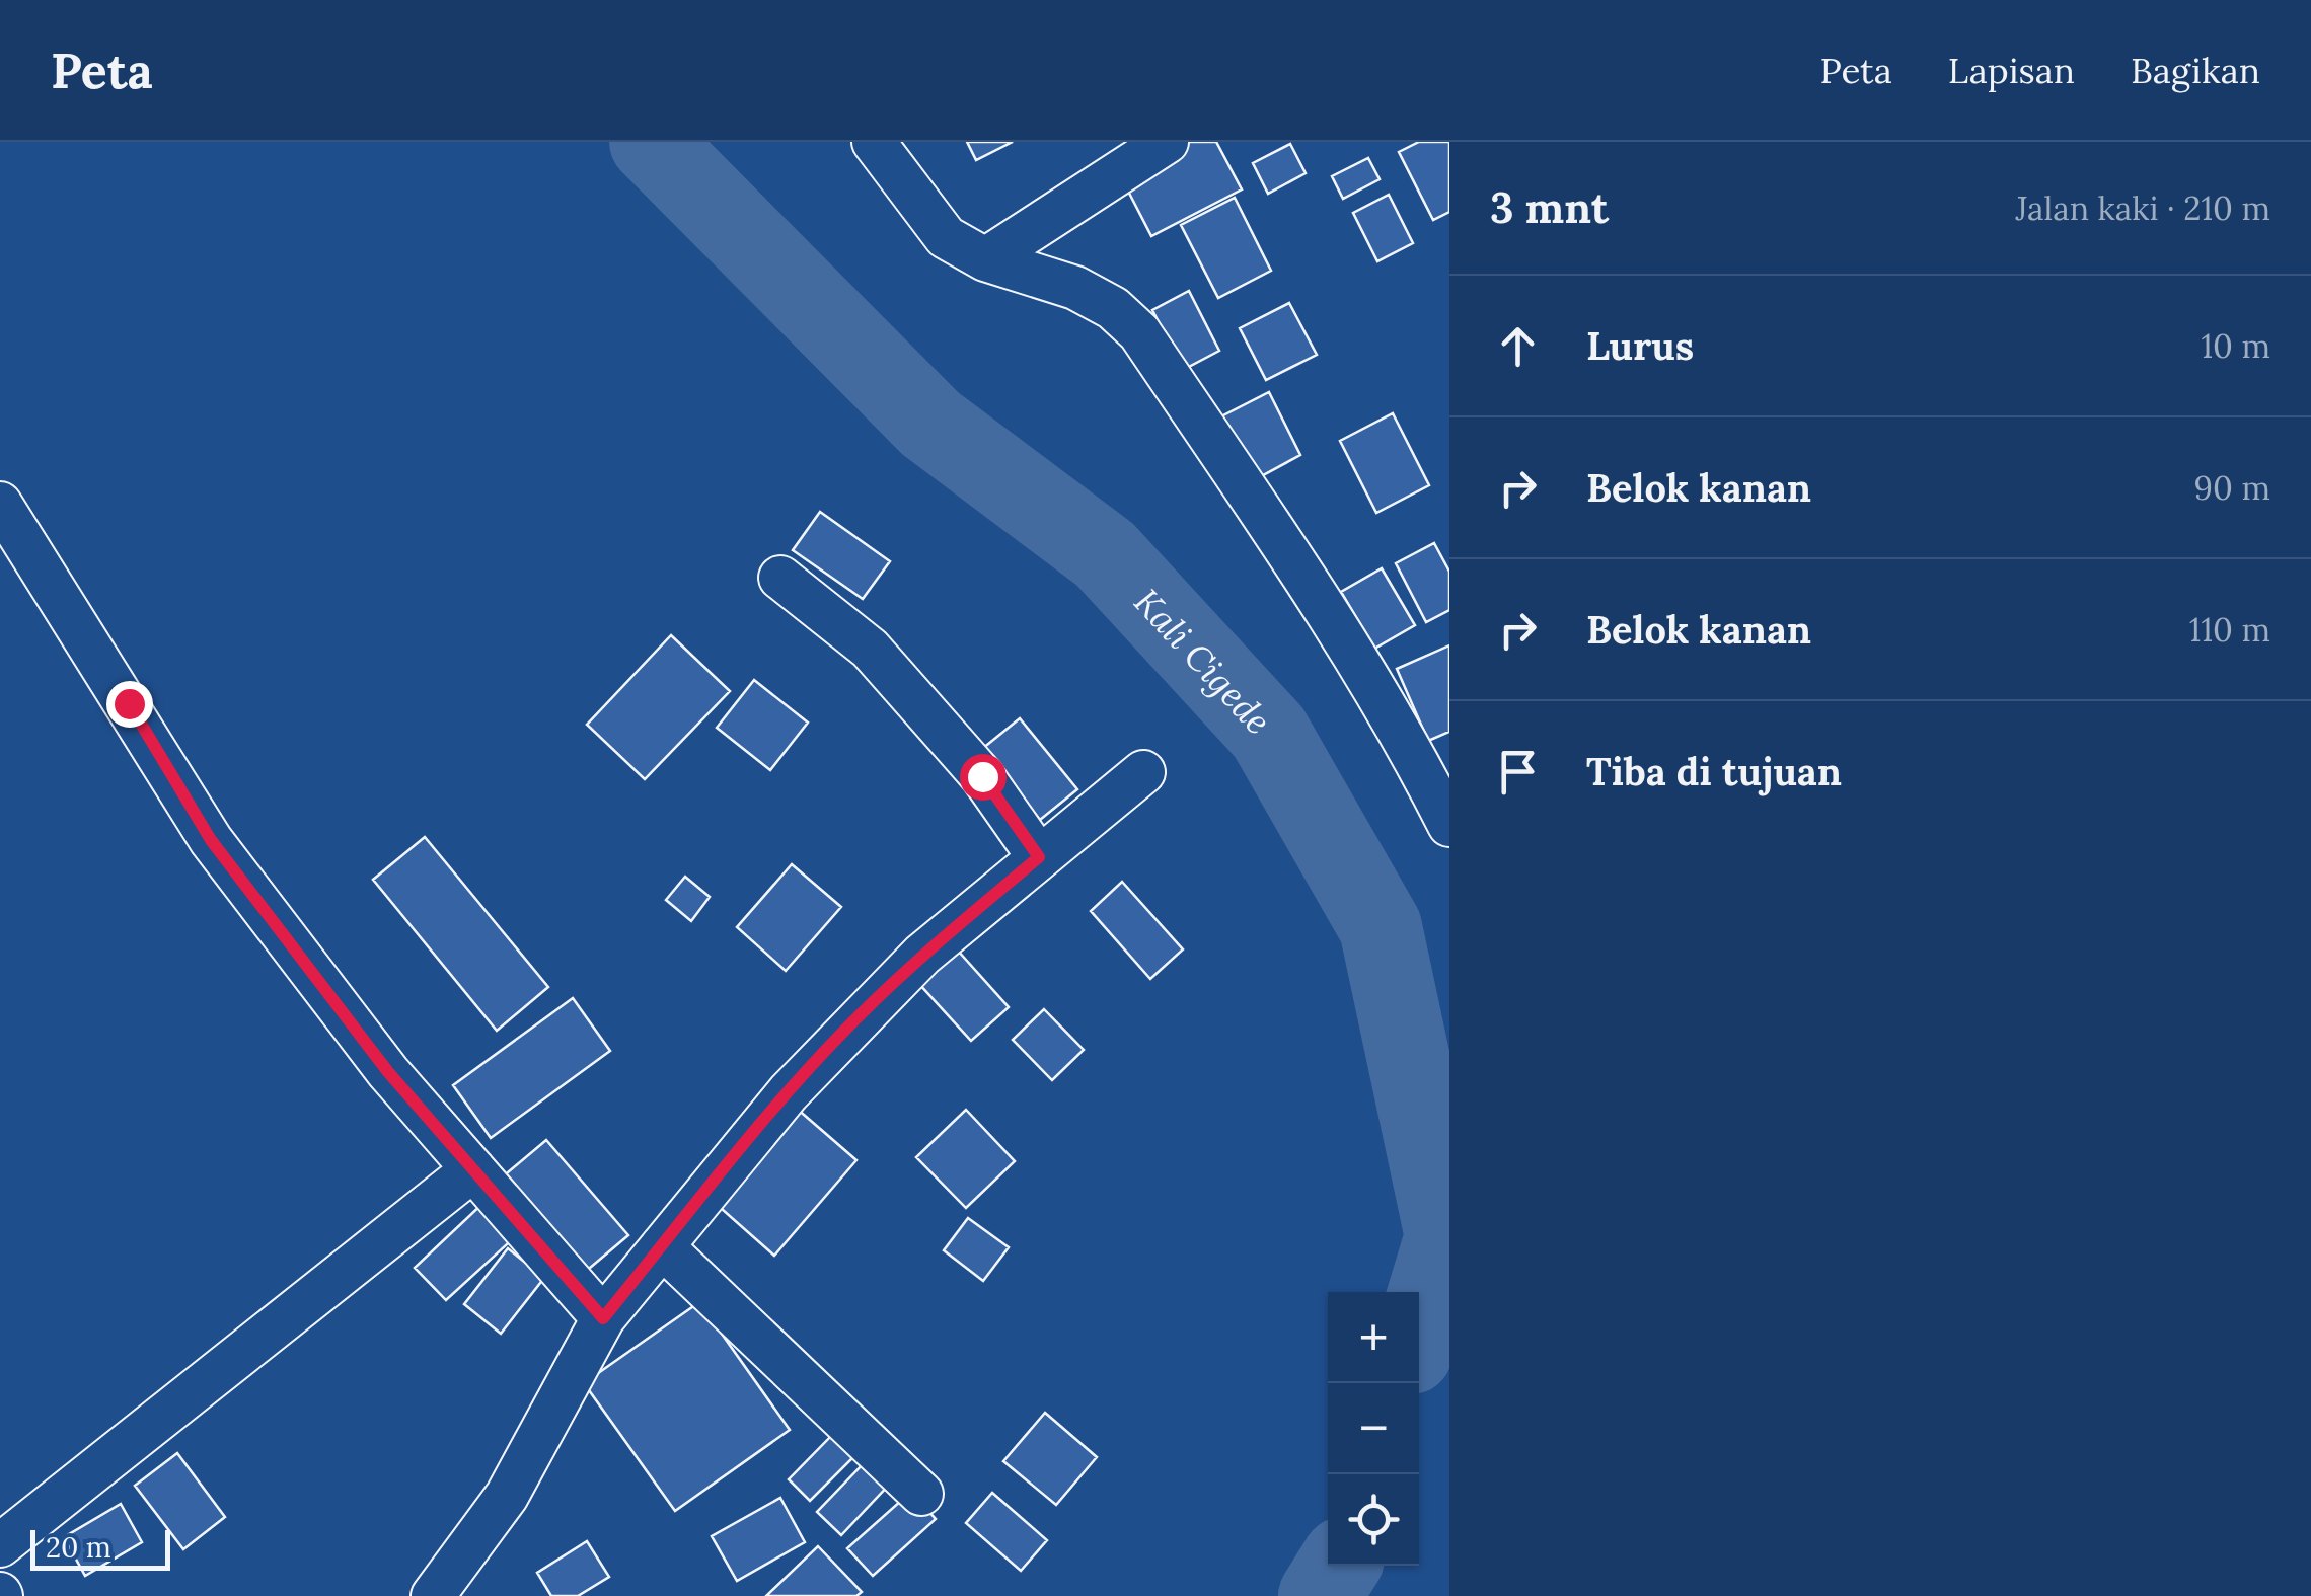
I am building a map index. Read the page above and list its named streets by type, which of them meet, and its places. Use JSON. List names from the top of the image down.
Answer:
{
  "water": ["Kali Cigede"],
  "scale_bar": "20 m",
  "page": {
    "header": "Peta",
    "nav": ["Peta", "Lapisan", "Bagikan"],
    "heading": ["3 mnt", "Jalan kaki · 210 m"],
    "list": [
      ["Lurus", "10 m"],
      ["Belok kanan", "90 m"],
      ["Belok kanan", "110 m"],
      "Tiba di tujuan"
    ],
    "map_buttons": ["+", "−"],
    "scale": "20 m"
  }
}
